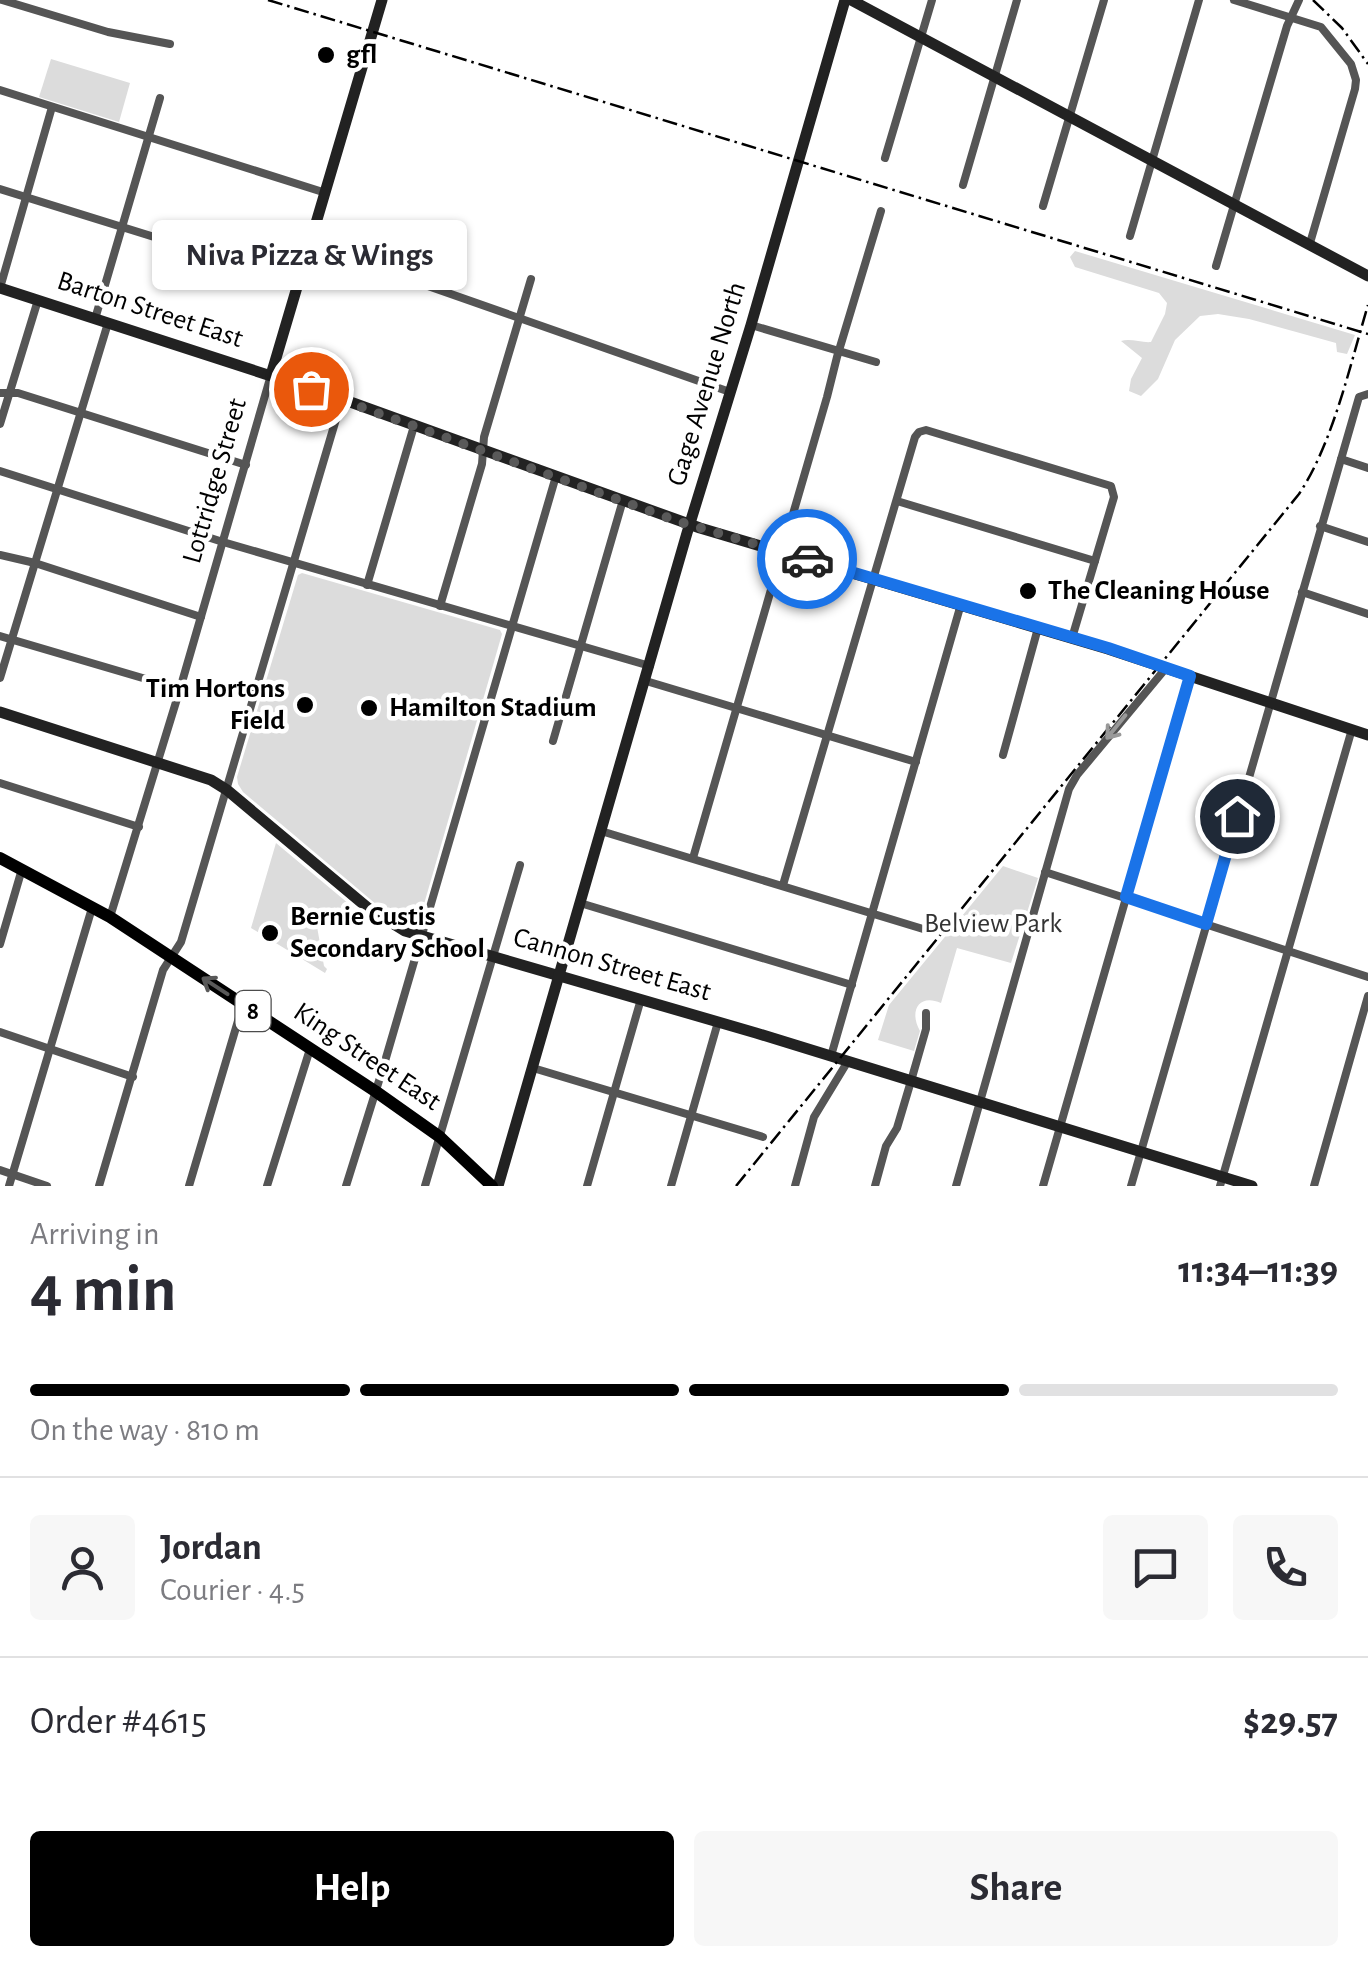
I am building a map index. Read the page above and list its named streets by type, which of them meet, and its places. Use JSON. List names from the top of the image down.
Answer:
{
  "streets": {
    "main road": [
      "Barton Street East",
      "Gage Avenue North",
      "Lottridge Street",
      "Cannon Street East",
      "8",
      "King Street East"
    ]
  },
  "crossings": [
    ["Barton Street East", "Gage Avenue North"],
    ["Barton Street East", "Lottridge Street"],
    ["Gage Avenue North", "Cannon Street East"],
    ["Gage Avenue North", "King Street East"],
    ["Lottridge Street", "Cannon Street East"],
    ["Lottridge Street", "King Street East"]
  ],
  "parks": ["Belview Park"],
  "places": [
    "gfl",
    "Niva Pizza & Wings",
    "The Cleaning House",
    "Tim Hortons Field",
    "Hamilton Stadium",
    "Bernie Custis Secondary School"
  ],
  "page": {
    "bubble": "Niva Pizza & Wings",
    "heading": ["4 min", "Arriving in", "11:34–11:39"],
    "panel": [
      "Jordan",
      "Courier · 4.5",
      "Order #4615",
      "$29.57"
    ],
    "bar": "On the way · 810 m",
    "buttons": ["Help", "Share"]
  }
}
